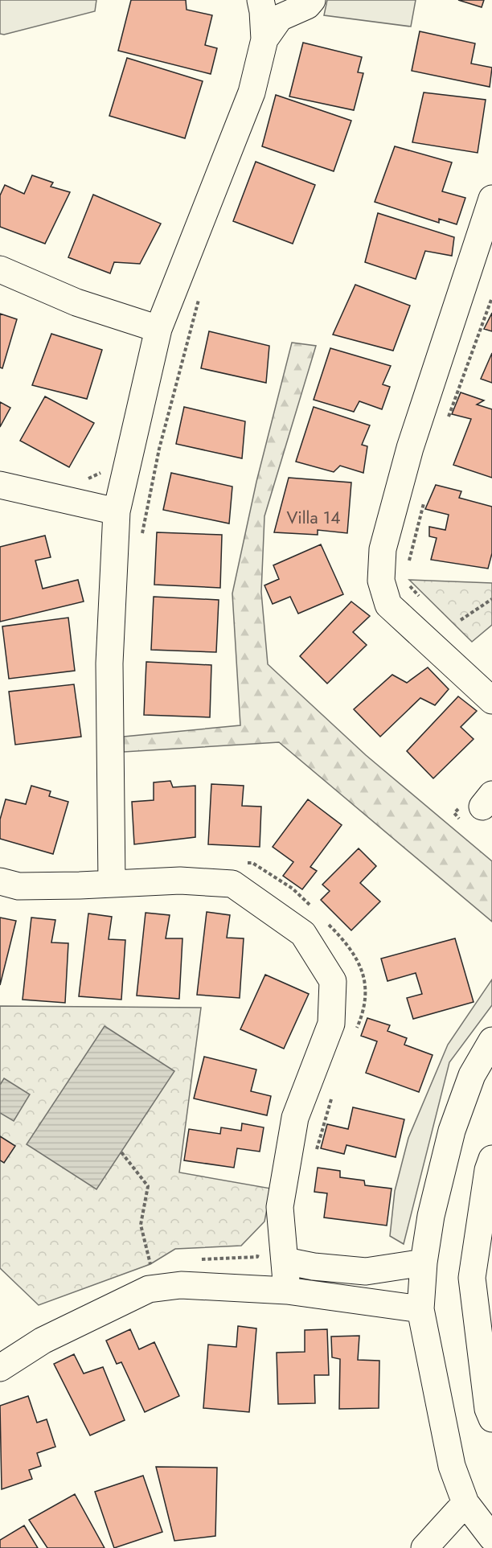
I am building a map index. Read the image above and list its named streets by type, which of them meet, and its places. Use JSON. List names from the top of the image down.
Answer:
{
  "house_numbers": ["Villa 14"]
}
